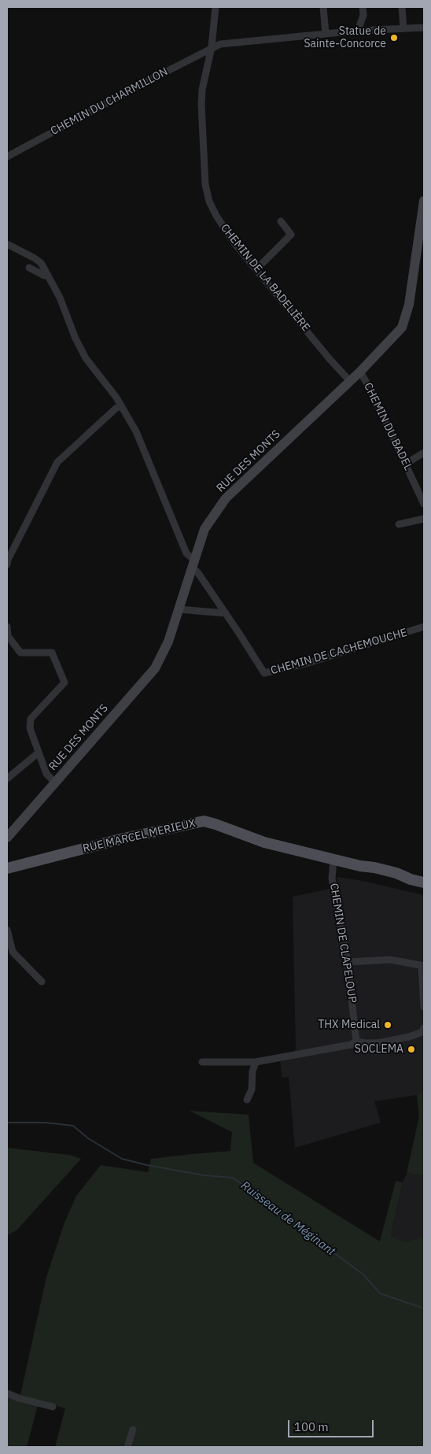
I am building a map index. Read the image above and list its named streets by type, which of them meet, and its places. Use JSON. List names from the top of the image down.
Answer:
{
  "streets": {
    "main road": ["RUE MARCEL MERIEUX"],
    "street": [
      "CHEMIN DU CHARMILLON",
      "CHEMIN DE LA BADELIÈRE",
      "CHEMIN DU BADEL",
      "RUE DES MONTS",
      "CHEMIN DE CACHEMOUCHE",
      "CHEMIN DE CLAPELOUP"
    ]
  },
  "crossings": [
    ["CHEMIN DU CHARMILLON", "CHEMIN DE LA BADELIÈRE"],
    ["CHEMIN DE LA BADELIÈRE", "RUE DES MONTS"],
    ["CHEMIN DU BADEL", "RUE DES MONTS"],
    ["RUE DES MONTS", "CHEMIN DE CACHEMOUCHE"],
    ["RUE MARCEL MERIEUX", "CHEMIN DE CLAPELOUP"]
  ],
  "water": ["Ruisseau de Méginant"],
  "places": ["Statue de Sainte-Concorce", "THX Medical", "SOCLEMA"],
  "scale_bar": "100 m"
}
